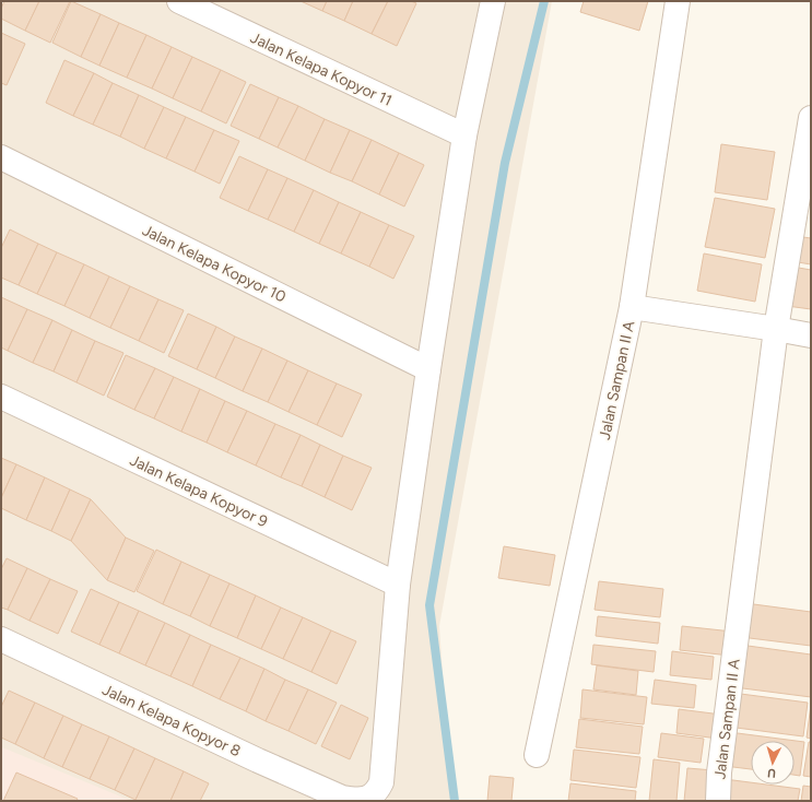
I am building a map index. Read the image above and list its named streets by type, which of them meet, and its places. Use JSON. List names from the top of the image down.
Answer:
{
  "streets": {
    "street": [
      "Jalan Kelapa Kopyor 11",
      "Jalan Kelapa Kopyor 10",
      "Jalan Sampan II A",
      "Jalan Kelapa Kopyor 9",
      "Jalan Kelapa Kopyor 8"
    ]
  },
  "crossings": [
    ["Jalan Kelapa Kopyor 9", "Jalan Kelapa Kopyor 8"]
  ],
  "north": "bottom"
}
